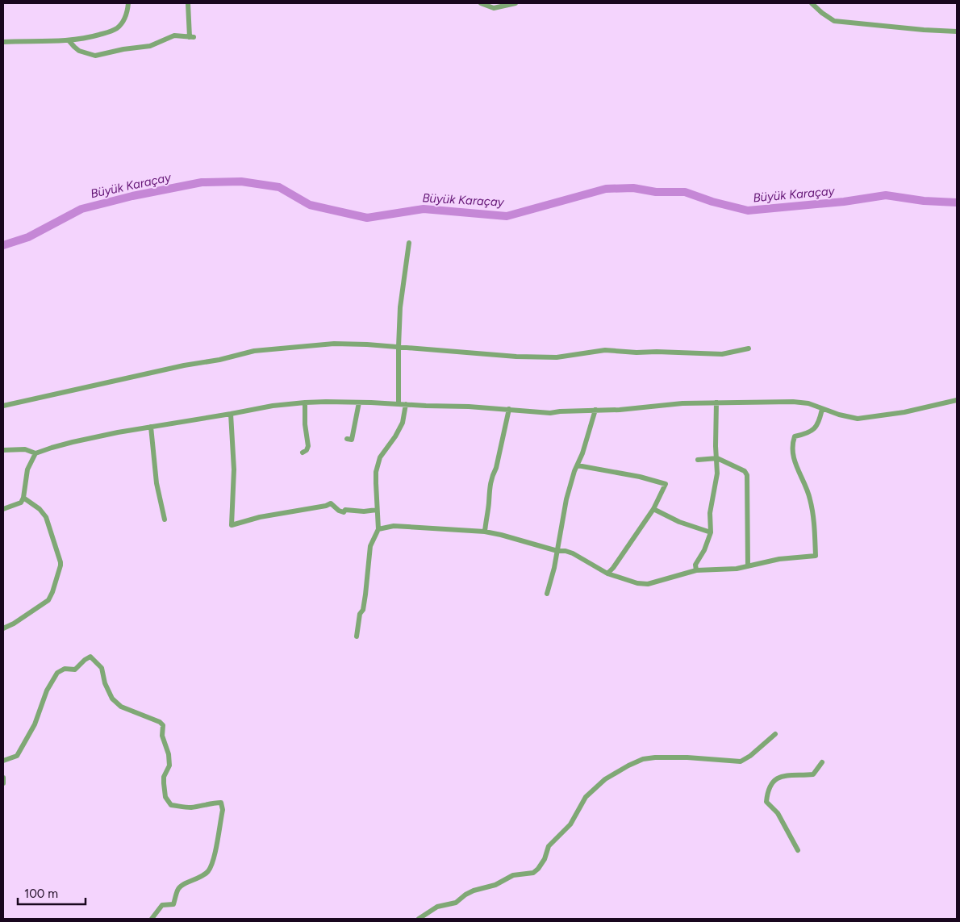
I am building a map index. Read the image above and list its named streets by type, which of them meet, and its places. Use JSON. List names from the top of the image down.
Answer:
{
  "water": ["Büyük Karaçay"],
  "scale_bar": "100 m"
}
